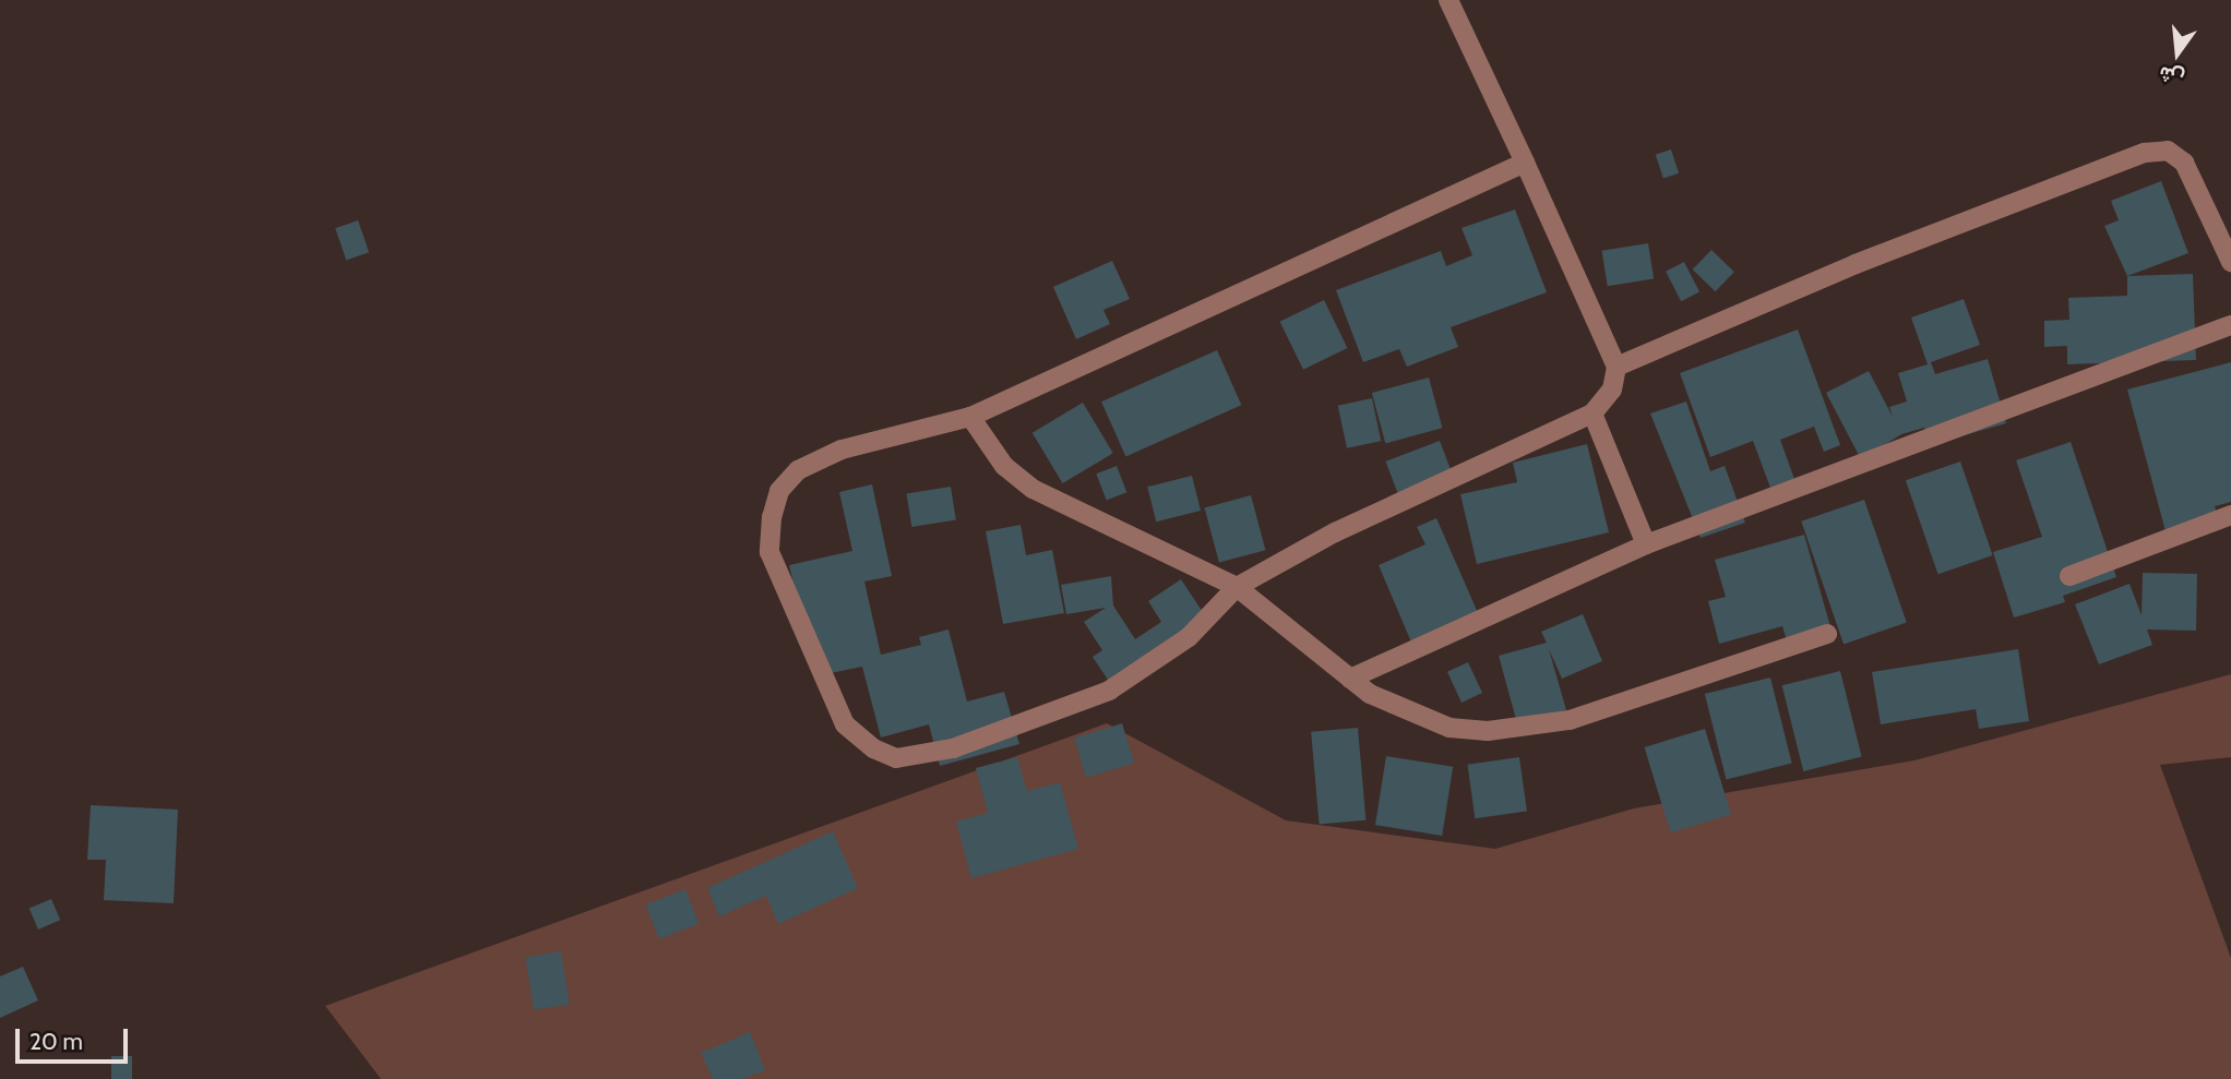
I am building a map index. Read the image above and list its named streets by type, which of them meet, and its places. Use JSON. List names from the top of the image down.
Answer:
{
  "scale_bar": "20 m",
  "north": "bottom"
}
